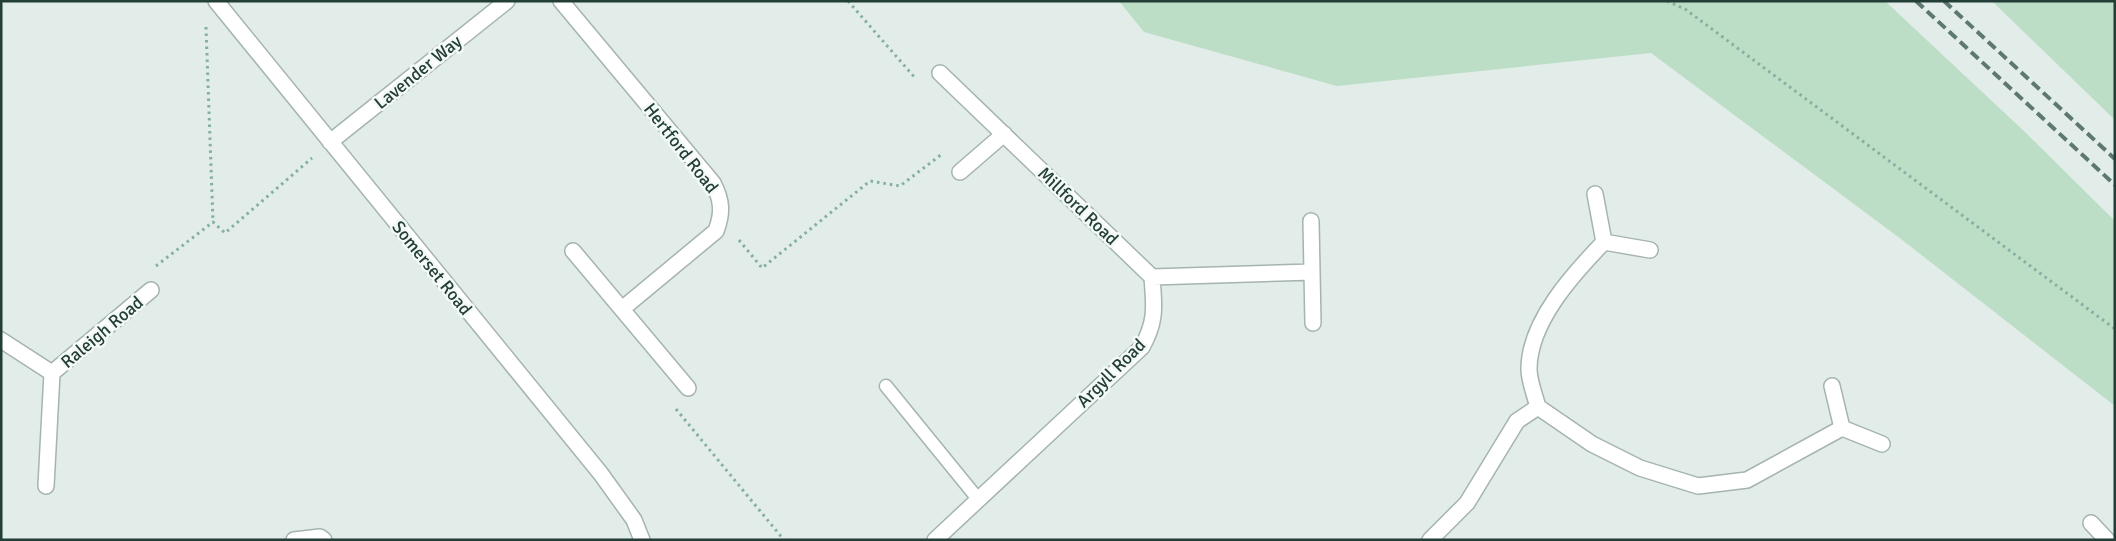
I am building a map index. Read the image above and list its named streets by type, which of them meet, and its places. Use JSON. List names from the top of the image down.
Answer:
{
  "streets": {
    "street": [
      "Lavender Way",
      "Hertford Road",
      "Millford Road",
      "Somerset Road",
      "Raleigh Road",
      "Argyll Road"
    ]
  },
  "crossings": [
    ["Lavender Way", "Somerset Road"],
    ["Millford Road", "Argyll Road"]
  ]
}
